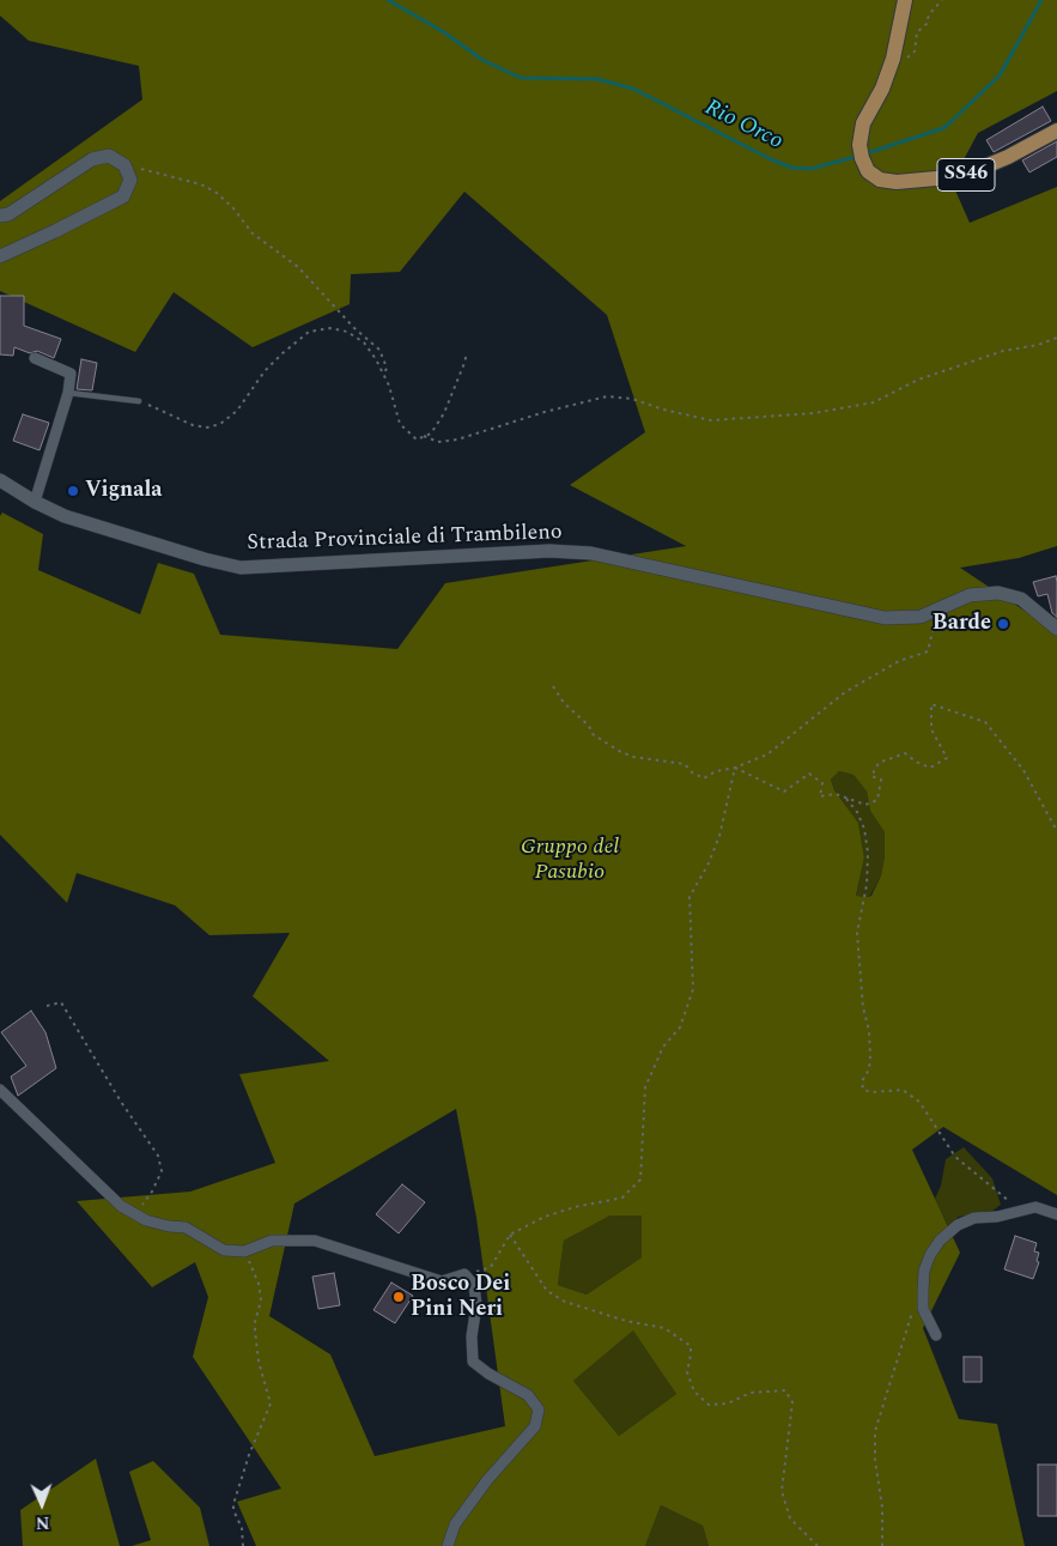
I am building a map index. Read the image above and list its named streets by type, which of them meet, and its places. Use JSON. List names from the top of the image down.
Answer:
{
  "streets": {
    "main road": ["SS46"],
    "street": ["Strada Provinciale di Trambileno"]
  },
  "water": ["Rio Orco"],
  "parks": ["Gruppo del Pasubio"],
  "places": ["Vignala", "Barde", "Bosco Dei Pini Neri"],
  "north": "bottom"
}
